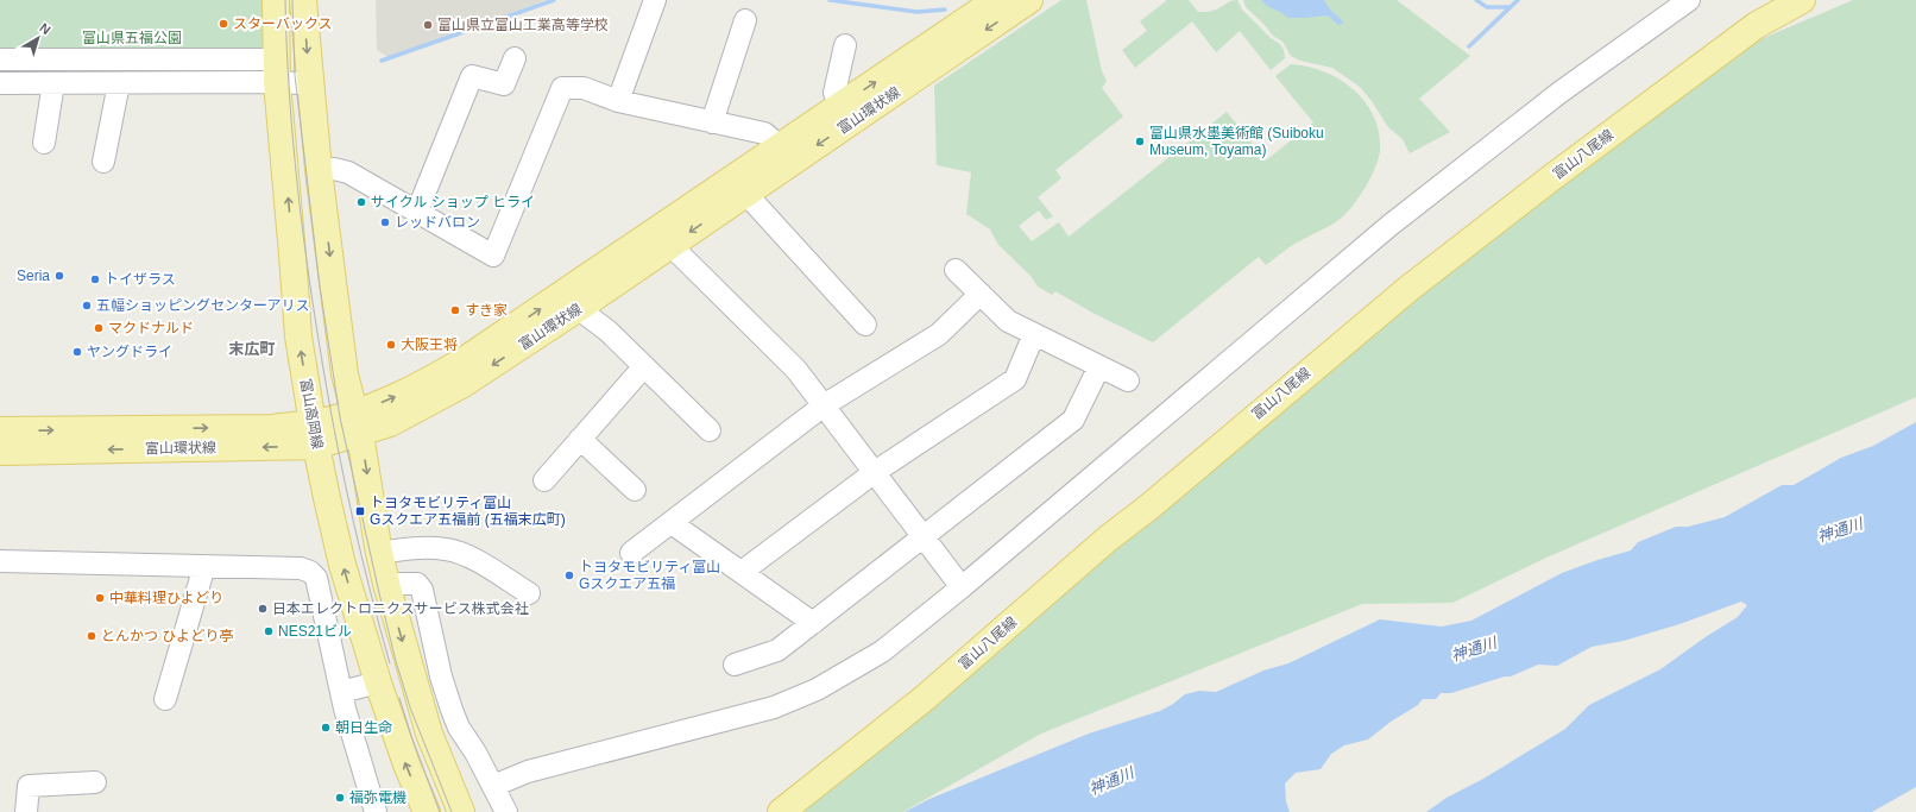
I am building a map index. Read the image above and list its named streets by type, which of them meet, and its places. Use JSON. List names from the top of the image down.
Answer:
{
  "streets": {
    "main road": ["富山環状線", "富山八尾線", "富山高岡線"]
  },
  "crossings": [
    ["富山環状線", "富山高岡線"]
  ],
  "districts": ["末広町"],
  "water": ["神通川"],
  "parks": ["富山県五福公園"],
  "places": {
    "other": [
      "スターバックス",
      "富山県立富山工業高等学校",
      "富山県水墨美術館 (Suiboku Museum, Toyama)",
      "サイクル ショップ ヒライ",
      "レッドバロン",
      "Seria",
      "トイザラス",
      "五幅ショッピングセンターアリス",
      "すき家",
      "マクドナルド",
      "大阪王将",
      "ヤングドライ",
      "トヨタモビリティ富山 Gスクエア五福",
      "中華料理ひよどり",
      "日本エレクトロニクスサービス株式会社",
      "NES21ビル",
      "とんかつ ひよどり亭",
      "朝日生命",
      "福弥電機"
    ],
    "transit": ["トヨタモビリティ富山 Gスクエア五福前 (五福末広町)"]
  },
  "north": "top right"
}
